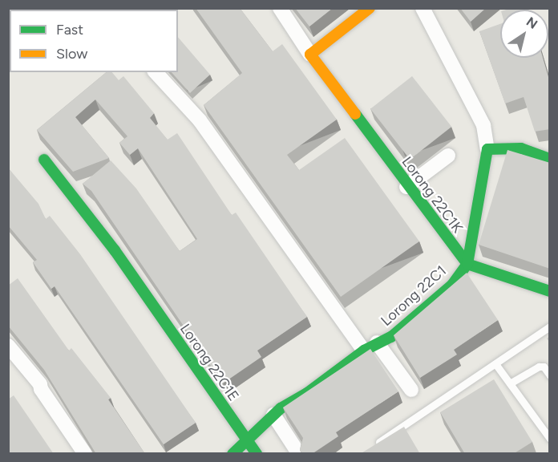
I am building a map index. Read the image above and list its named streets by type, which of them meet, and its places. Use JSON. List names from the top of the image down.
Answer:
{
  "streets": {
    "street": ["Lorong 22C1K", "Lorong 22C1", "Lorong 22C1E"]
  },
  "crossings": [
    ["Lorong 22C1K", "Lorong 22C1"],
    ["Lorong 22C1", "Lorong 22C1E"]
  ],
  "legend": ["Fast", "Slow"],
  "north": "top right"
}
